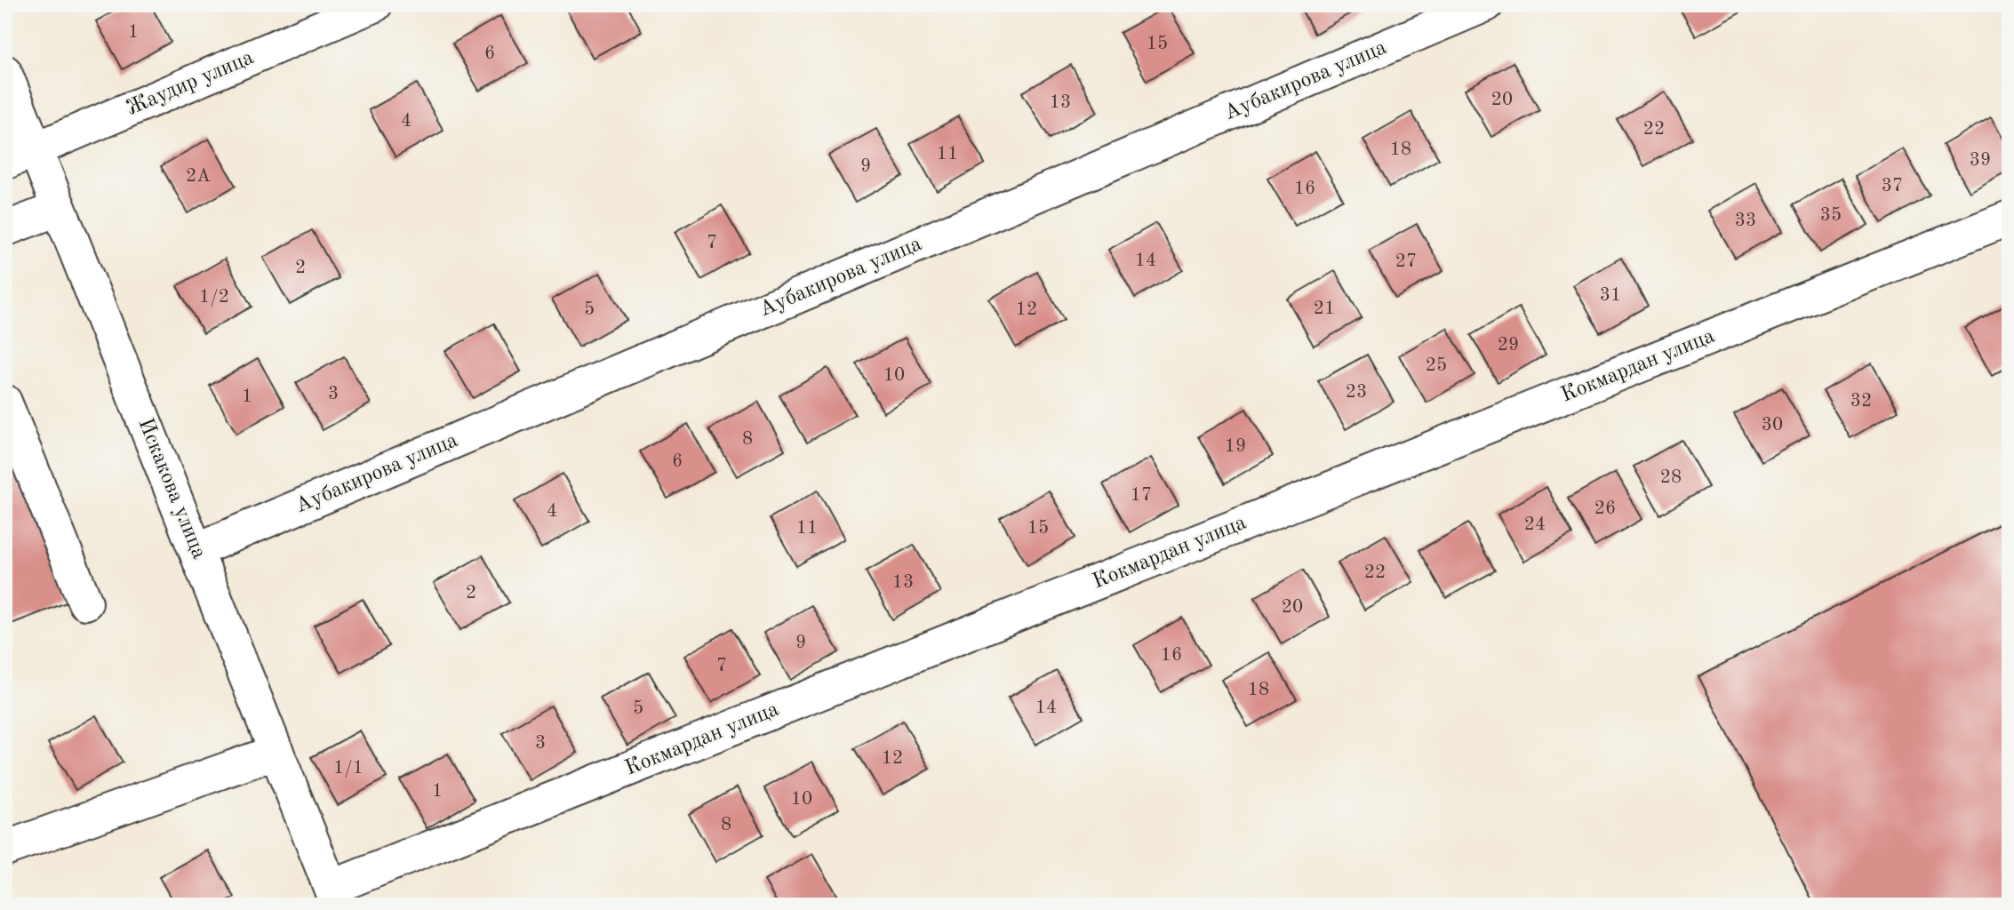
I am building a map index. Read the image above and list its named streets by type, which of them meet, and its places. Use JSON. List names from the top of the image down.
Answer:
{
  "streets": {
    "street": [
      "Аубакирова улица",
      "Жаудир улица",
      "Кокмардан улица",
      "Искакова улица"
    ]
  },
  "crossings": [
    ["Аубакирова улица", "Искакова улица"],
    ["Жаудир улица", "Искакова улица"],
    ["Кокмардан улица", "Искакова улица"]
  ],
  "house_numbers": [
    "1",
    "15",
    "6",
    "20",
    "13",
    "4",
    "22",
    "18",
    "11",
    "39",
    "9",
    "2А",
    "37",
    "16",
    "35",
    "33",
    "7",
    "14",
    "27",
    "2",
    "31",
    "1/2",
    "21",
    "5",
    "12",
    "29",
    "25",
    "10",
    "23",
    "3",
    "1",
    "32",
    "30",
    "8",
    "19",
    "6",
    "28",
    "17",
    "26",
    "4",
    "24",
    "11",
    "15",
    "22",
    "13",
    "2",
    "20",
    "9",
    "16",
    "7",
    "18",
    "14",
    "5",
    "3",
    "12",
    "1/1",
    "1",
    "10",
    "8"
  ]
}
